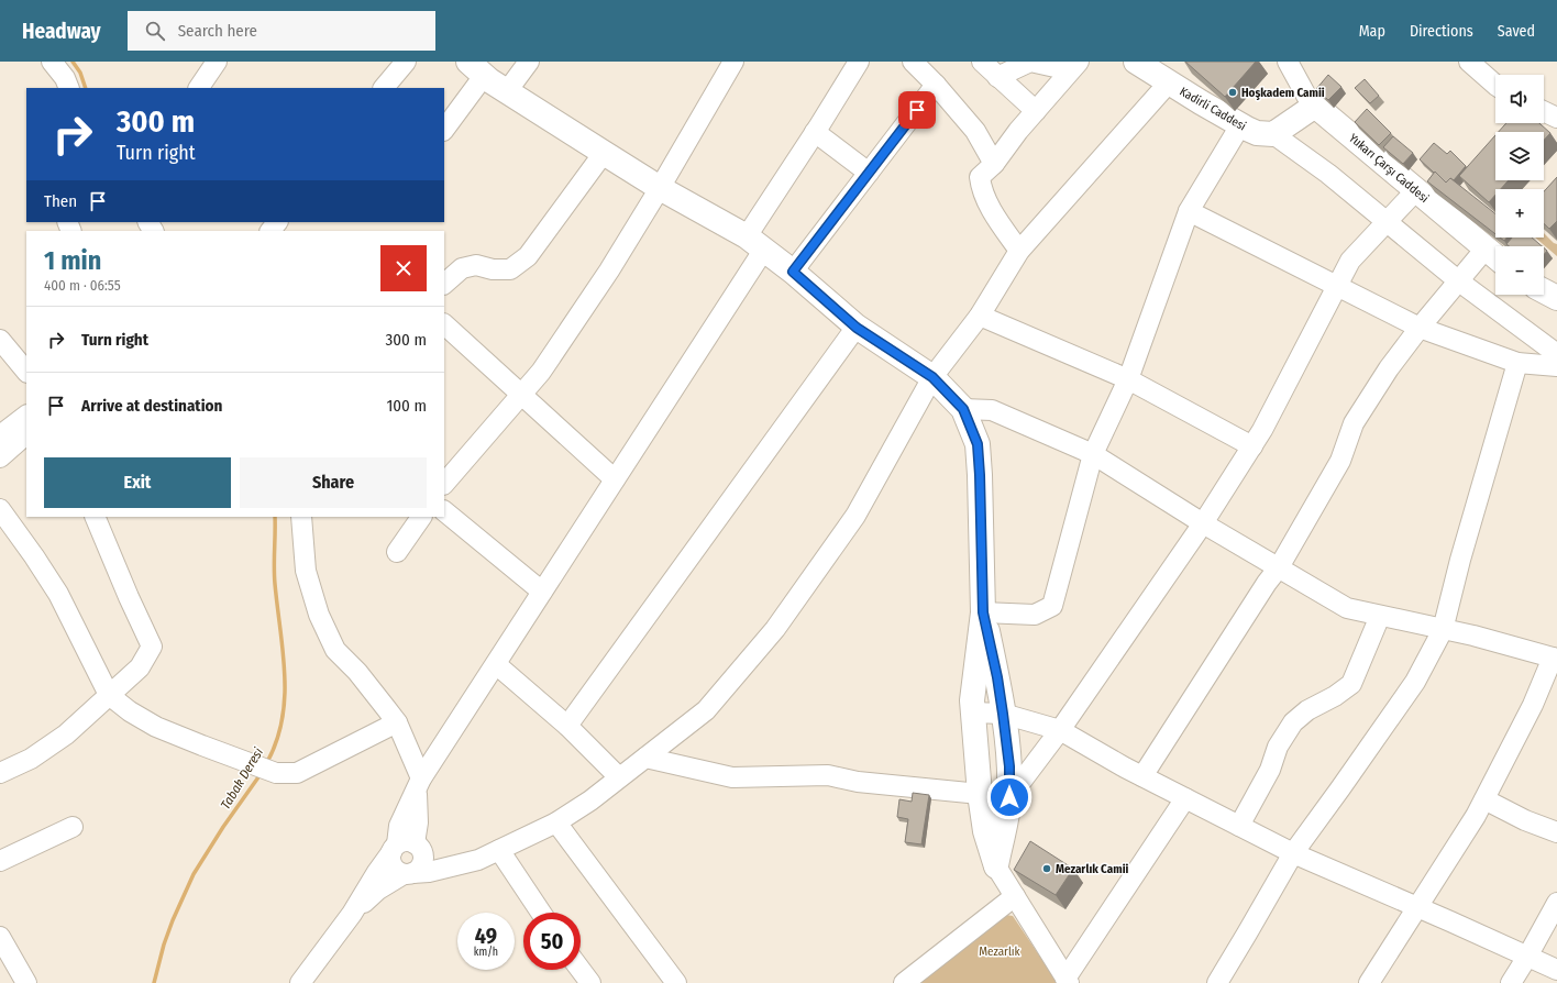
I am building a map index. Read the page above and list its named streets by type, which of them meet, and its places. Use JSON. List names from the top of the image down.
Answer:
{
  "streets": {
    "main road": ["Kadirli Caddesi", "Yukarı Çarşı Caddesi"]
  },
  "water": ["Tabak Deresi"],
  "parks": ["Mezarlık"],
  "places": ["Hoşkadem Camii", "Mezarlık Camii"],
  "page": {
    "header": "Headway",
    "search": "Search here",
    "nav": ["Map", "Directions", "Saved"],
    "map_buttons": ["+", "−"],
    "turn": ["300 m", "Turn right"],
    "then": "Then",
    "heading": ["1 min", "400 m · 06:55"],
    "list": [
      {
        "name": "Turn right",
        "value": "300 m"
      },
      {
        "name": "Arrive at destination",
        "value": "100 m"
      }
    ],
    "buttons": ["Exit", "Share"],
    "speed": "49 km/h",
    "limit": "50"
  }
}
